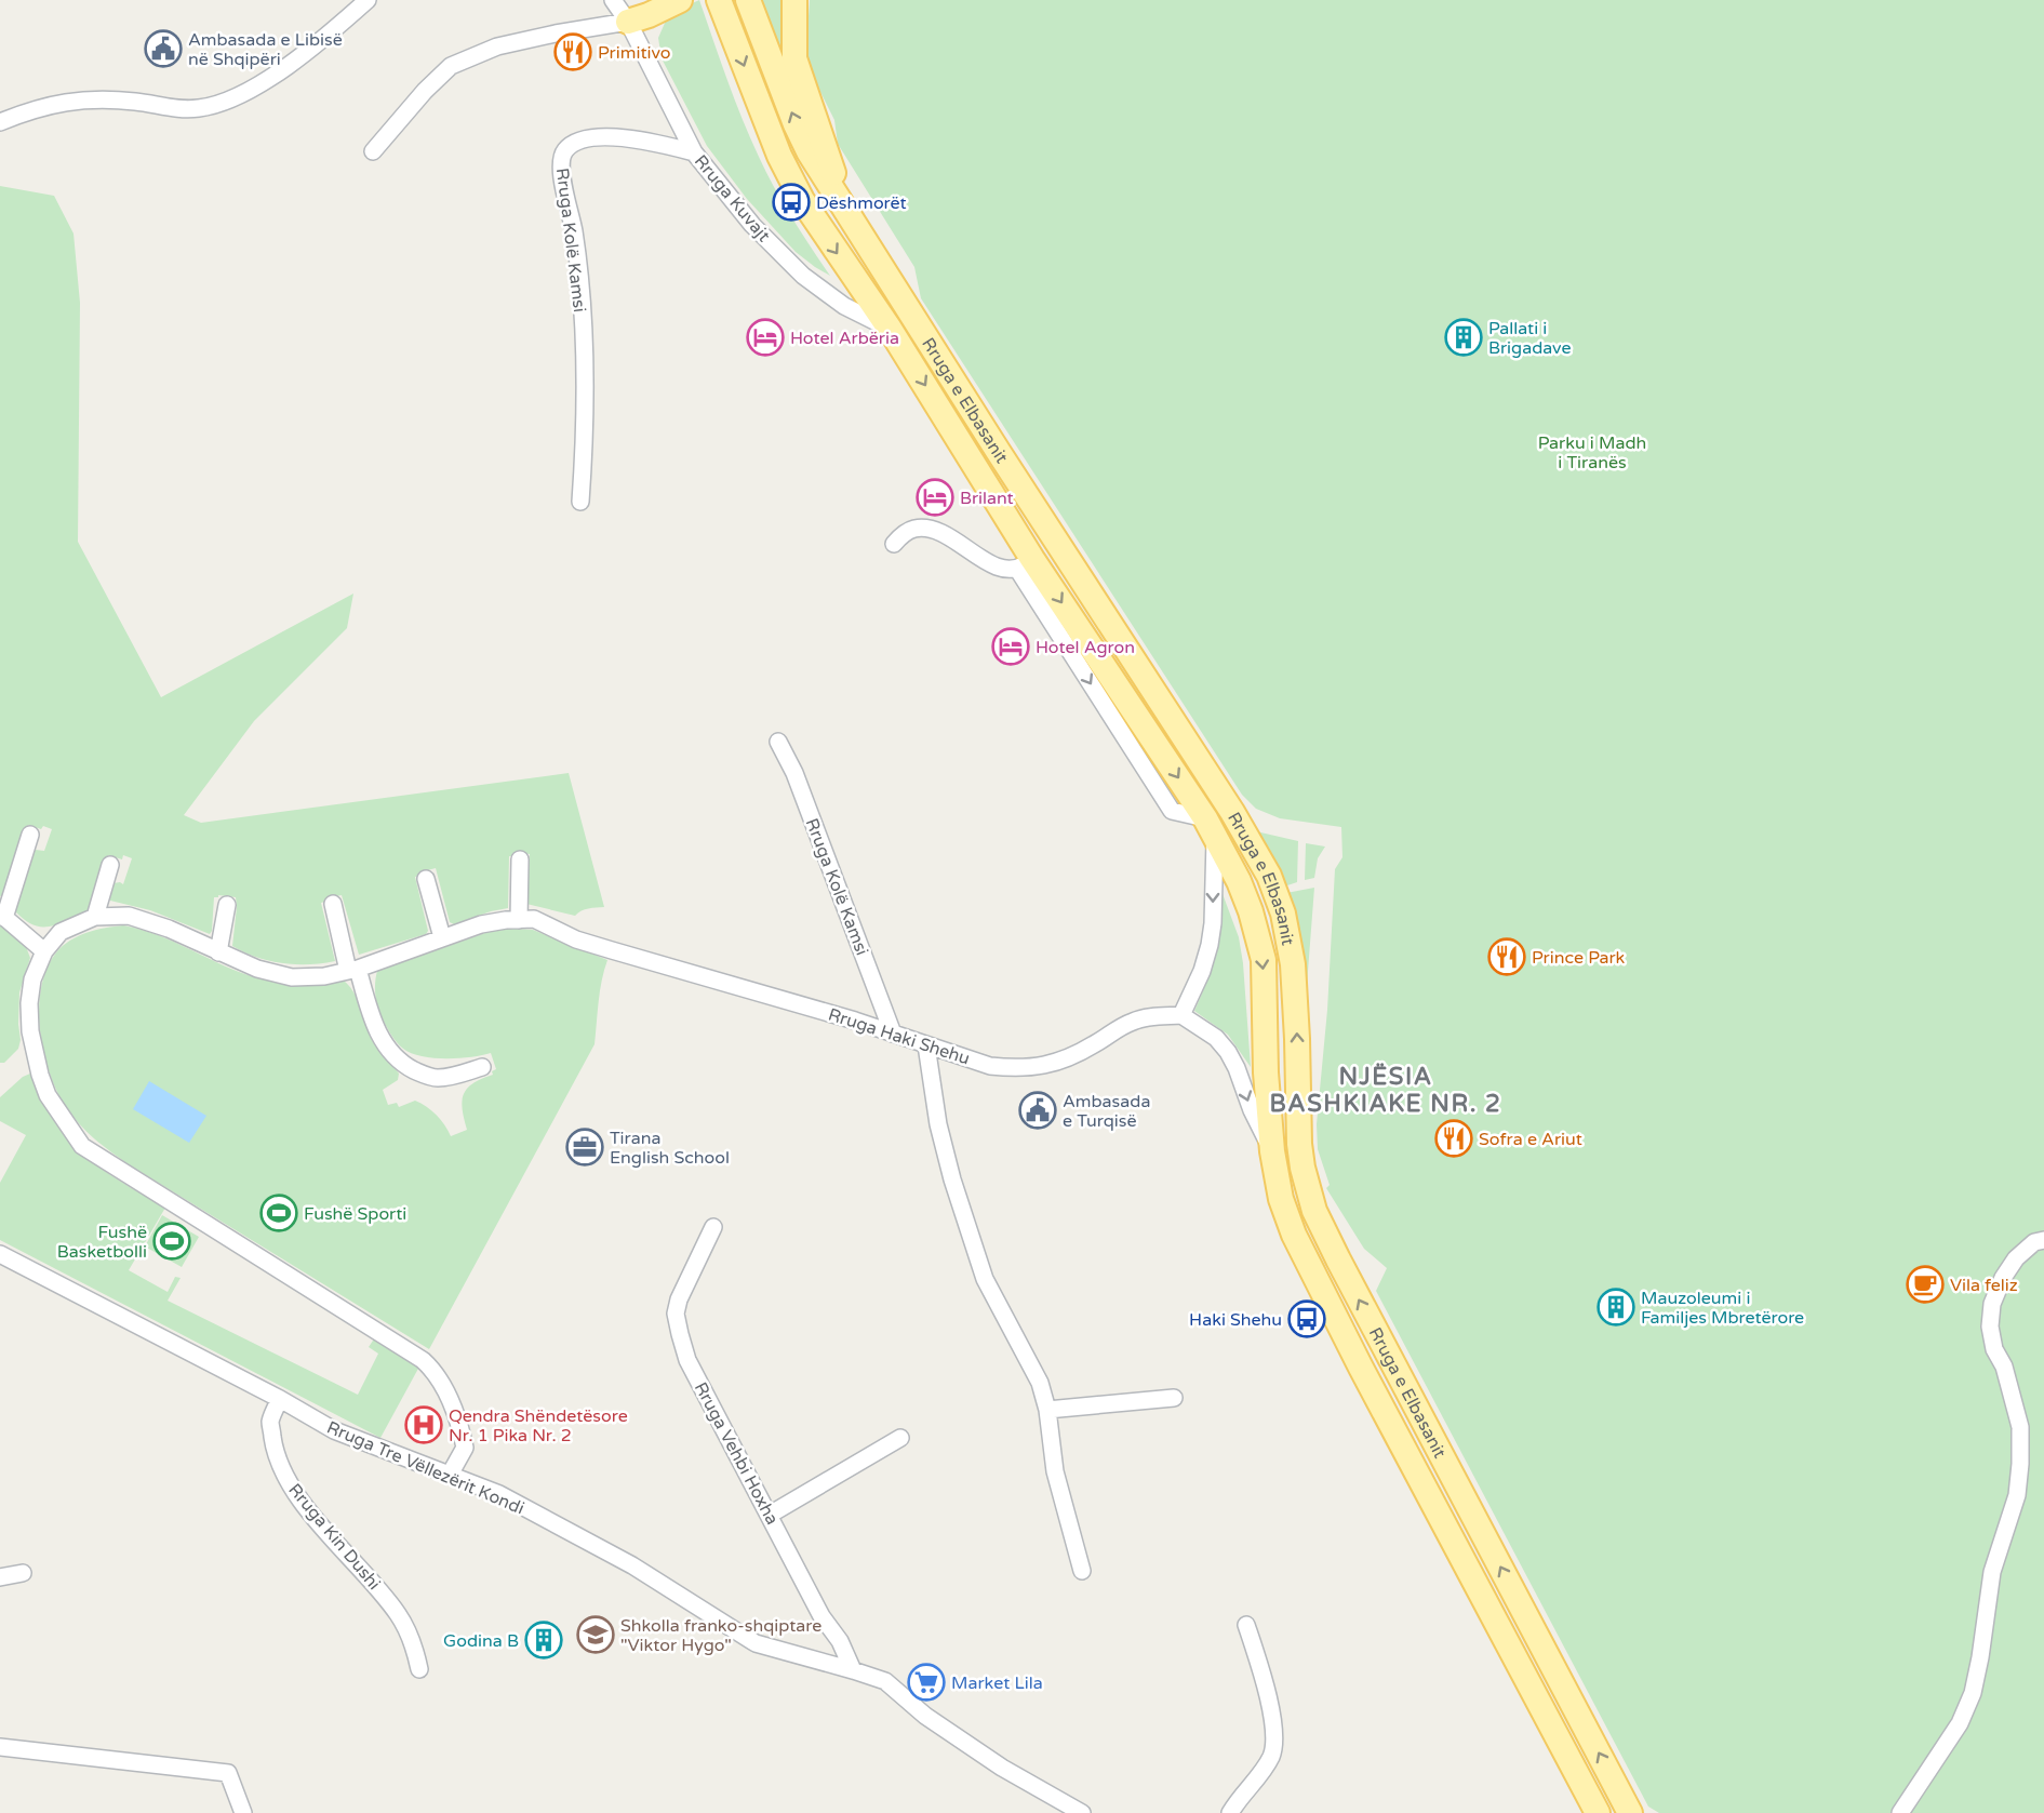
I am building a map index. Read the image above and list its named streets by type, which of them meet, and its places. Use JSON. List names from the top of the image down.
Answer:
{
  "streets": {
    "main road": ["Rruga e Elbasanit"],
    "street": [
      "Rruga Kuvajt",
      "Rruga Kolë Kamsi",
      "Rruga Haki Shehu",
      "Rruga Vehbi Hoxha",
      "Rruga Tre Vëllezërit Kondi",
      "Rruga Kin Dushi"
    ]
  },
  "crossings": [
    ["Rruga Kuvajt", "Rruga Kolë Kamsi"],
    ["Rruga Kuvajt", "Rruga e Elbasanit"],
    ["Rruga Kolë Kamsi", "Rruga Haki Shehu"],
    ["Rruga Vehbi Hoxha", "Rruga Tre Vëllezërit Kondi"],
    ["Rruga Tre Vëllezërit Kondi", "Rruga Kin Dushi"]
  ],
  "districts": ["NJËSIA BASHKIAKE NR. 2"],
  "parks": ["Parku i Madh i Tiranës"],
  "places": {
    "public building": ["Ambasada e Libisë në Shqipëri", "Ambasada e Turqisë"],
    "restaurant": ["Primitivo", "Prince Park", "Sofra e Ariut"],
    "bus stop": ["Dëshmorët", "Haki Shehu"],
    "hotel": ["Hotel Arbëria", "Brilant", "Hotel Agron"],
    "building": ["Pallati i Brigadave", "Mauzoleumi i Familjes Mbretërore", "Godina B"],
    "office": ["Tirana English School"],
    "sports": ["Fushë Sporti", "Fushë Basketbolli"],
    "cafe": ["Vila feliz"],
    "hospital": ["Qendra Shëndetësore Nr. 1 Pika Nr. 2"],
    "school or university": ["Shkolla franko-shqiptare \"Viktor Hygo\""],
    "supermarket": ["Market Lila"]
  }
}
